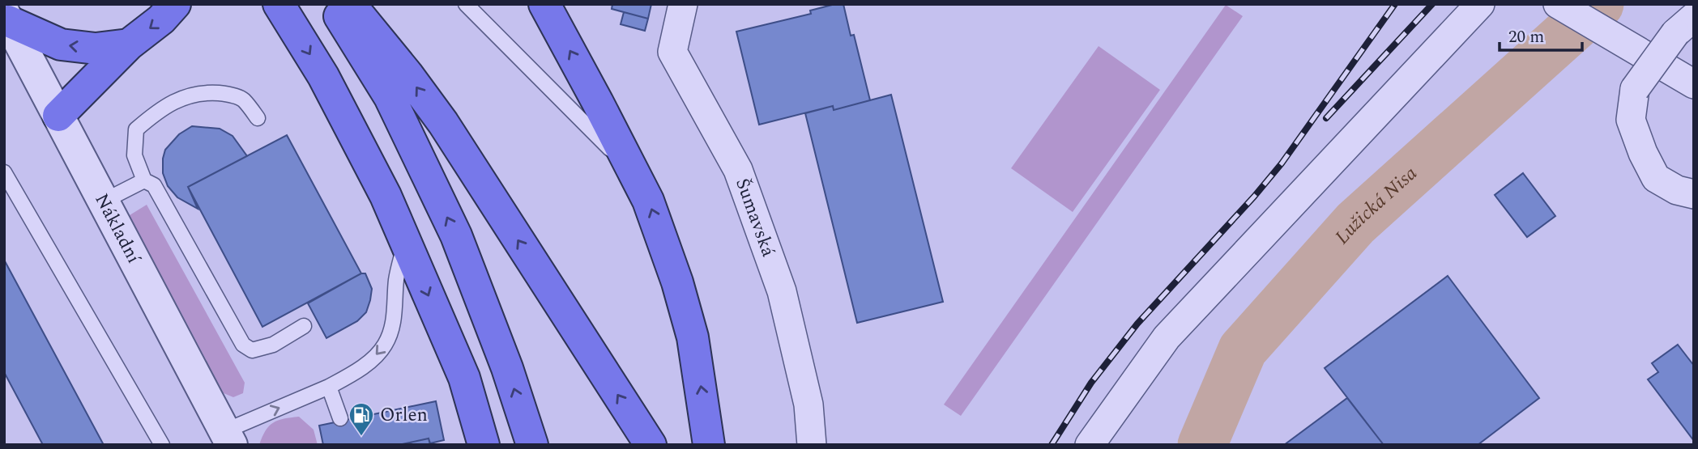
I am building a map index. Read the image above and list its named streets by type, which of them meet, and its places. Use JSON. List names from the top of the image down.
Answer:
{
  "streets": {
    "street": ["Šumavská", "Nákladní"]
  },
  "water": ["Lužická Nisa"],
  "places": {
    "fuel station": ["Orlen"]
  },
  "scale_bar": "20 m"
}
